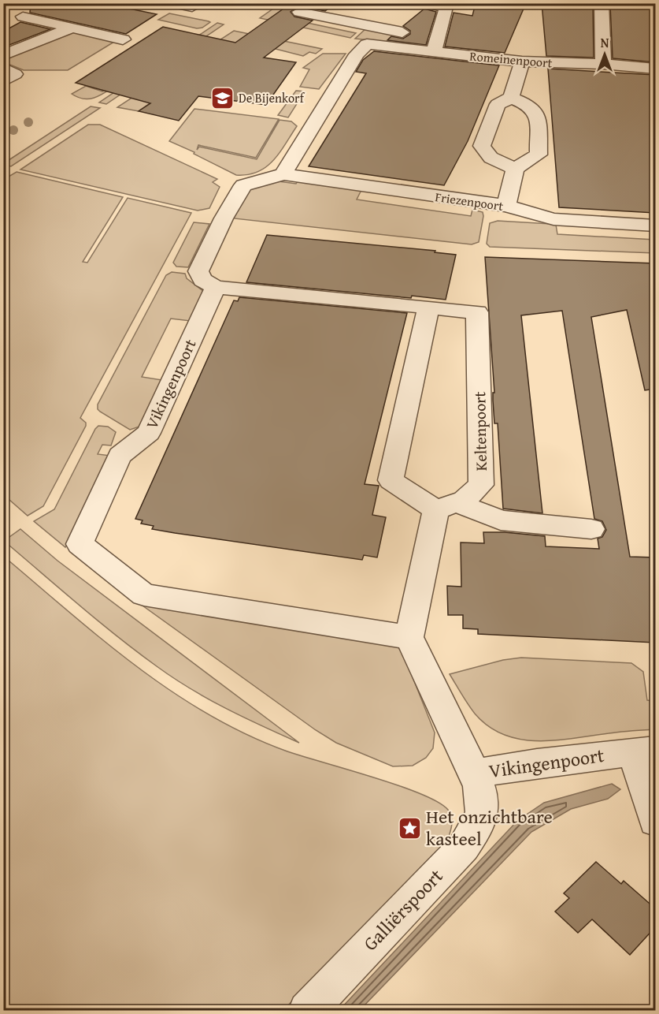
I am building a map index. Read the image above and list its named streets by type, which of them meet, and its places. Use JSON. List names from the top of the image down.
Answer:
{
  "streets": {
    "street": [
      "Romeinenpoort",
      "Friezenpoort",
      "Vikingenpoort",
      "Keltenpoort",
      "Galliërspoort"
    ]
  },
  "crossings": [
    ["Romeinenpoort", "Friezenpoort"],
    ["Vikingenpoort", "Keltenpoort"],
    ["Vikingenpoort", "Galliërspoort"]
  ],
  "places": {
    "school or university": ["De Bijenkorf"],
    "place": ["Het onzichtbare kasteel"]
  },
  "north": "top"
}
